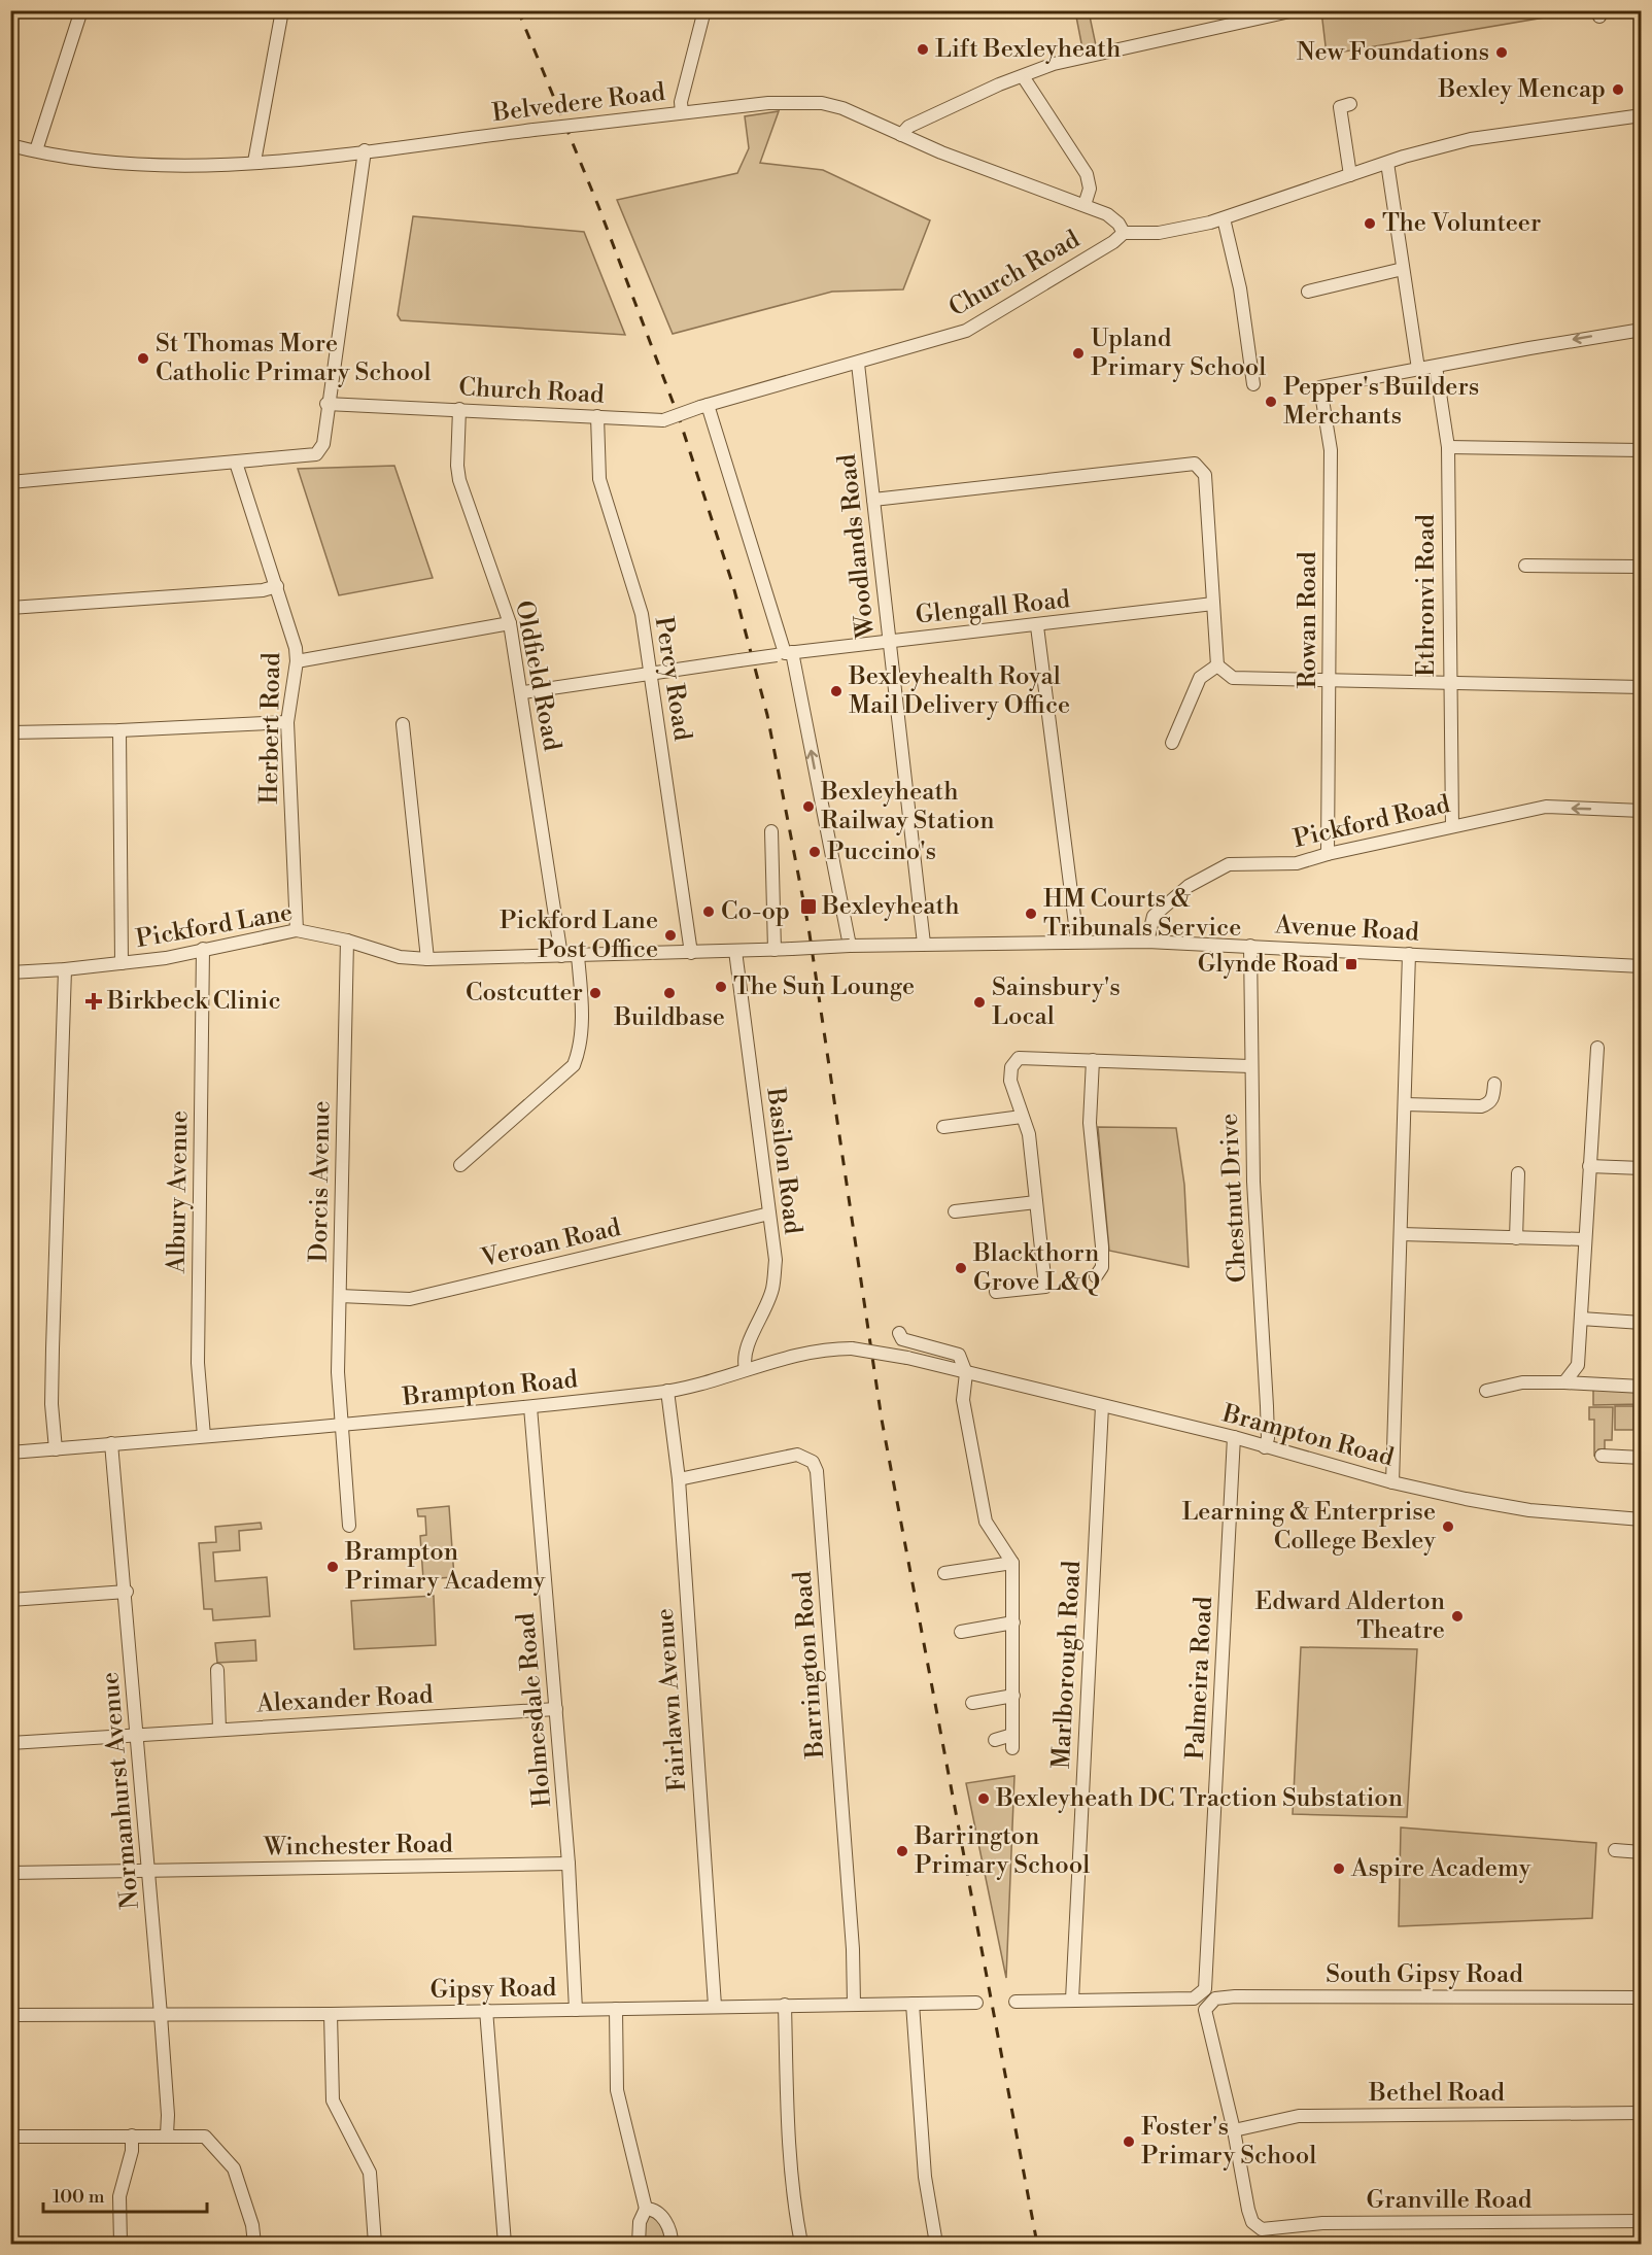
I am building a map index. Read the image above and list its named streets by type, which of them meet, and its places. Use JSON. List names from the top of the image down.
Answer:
{
  "streets": {
    "street": [
      "Belvedere Road",
      "Church Road",
      "Woodlands Road",
      "Ethronvi Road",
      "Glengall Road",
      "Rowan Road",
      "Oldfield Road",
      "Percy Road",
      "Herbert Road",
      "Pickford Road",
      "Pickford Lane",
      "Avenue Road",
      "Basilon Road",
      "Dorcis Avenue",
      "Albury Avenue",
      "Chestnut Drive",
      "Veroan Road",
      "Brampton Road",
      "Barrington Road",
      "Marlborough Road",
      "Palmeira Road",
      "Alexander Road",
      "Fairlawn Avenue",
      "Holmesdale Road",
      "Normanhurst Avenue",
      "Winchester Road",
      "South Gipsy Road",
      "Gipsy Road",
      "Bethel Road",
      "Granville Road"
    ]
  },
  "crossings": [
    ["Belvedere Road", "Church Road"],
    ["Church Road", "Woodlands Road"],
    ["Church Road", "Oldfield Road"],
    ["Church Road", "Percy Road"],
    ["Woodlands Road", "Glengall Road"],
    ["Woodlands Road", "Avenue Road"],
    ["Ethronvi Road", "Pickford Road"],
    ["Glengall Road", "Oldfield Road"],
    ["Glengall Road", "Percy Road"],
    ["Rowan Road", "Pickford Road"],
    ["Oldfield Road", "Pickford Lane"],
    ["Percy Road", "Pickford Lane"],
    ["Herbert Road", "Pickford Lane"],
    ["Pickford Road", "Avenue Road"],
    ["Pickford Lane", "Avenue Road"],
    ["Pickford Lane", "Basilon Road"],
    ["Pickford Lane", "Dorcis Avenue"],
    ["Pickford Lane", "Albury Avenue"],
    ["Avenue Road", "Chestnut Drive"],
    ["Basilon Road", "Veroan Road"],
    ["Basilon Road", "Brampton Road"],
    ["Dorcis Avenue", "Veroan Road"],
    ["Dorcis Avenue", "Brampton Road"],
    ["Albury Avenue", "Brampton Road"],
    ["Chestnut Drive", "Brampton Road"],
    ["Brampton Road", "Marlborough Road"],
    ["Brampton Road", "Palmeira Road"],
    ["Brampton Road", "Fairlawn Avenue"],
    ["Brampton Road", "Holmesdale Road"],
    ["Brampton Road", "Normanhurst Avenue"],
    ["Barrington Road", "Fairlawn Avenue"],
    ["Barrington Road", "Gipsy Road"],
    ["Marlborough Road", "South Gipsy Road"],
    ["Palmeira Road", "South Gipsy Road"],
    ["Palmeira Road", "Bethel Road"],
    ["Palmeira Road", "Granville Road"],
    ["Alexander Road", "Holmesdale Road"],
    ["Alexander Road", "Normanhurst Avenue"],
    ["Fairlawn Avenue", "Gipsy Road"],
    ["Holmesdale Road", "Winchester Road"],
    ["Holmesdale Road", "Gipsy Road"],
    ["Normanhurst Avenue", "Winchester Road"],
    ["Normanhurst Avenue", "Gipsy Road"]
  ],
  "one_way": ["Pickford Road"],
  "places": {
    "other": [
      "Lift Bexleyheath",
      "New Foundations",
      "Bexley Mencap",
      "The Volunteer",
      "Upland Primary School",
      "St Thomas More Catholic Primary School",
      "Pepper's Builders Merchants",
      "Bexleyhealth Royal Mail Delivery Office",
      "Bexleyheath Railway Station",
      "Puccino's",
      "Co-op",
      "HM Courts & Tribunals Service",
      "Pickford Lane Post Office",
      "The Sun Lounge",
      "Costcutter",
      "Buildbase",
      "Sainsbury's Local",
      "Blackthorn Grove L&Q",
      "Learning & Enterprise College Bexley",
      "Brampton Primary Academy",
      "Edward Alderton Theatre",
      "Bexleyheath DC Traction Substation",
      "Barrington Primary School",
      "Aspire Academy",
      "Foster's Primary School"
    ],
    "transit": ["Bexleyheath", "Glynde Road"],
    "health": ["Birkbeck Clinic"]
  },
  "scale_bar": "100 m"
}
